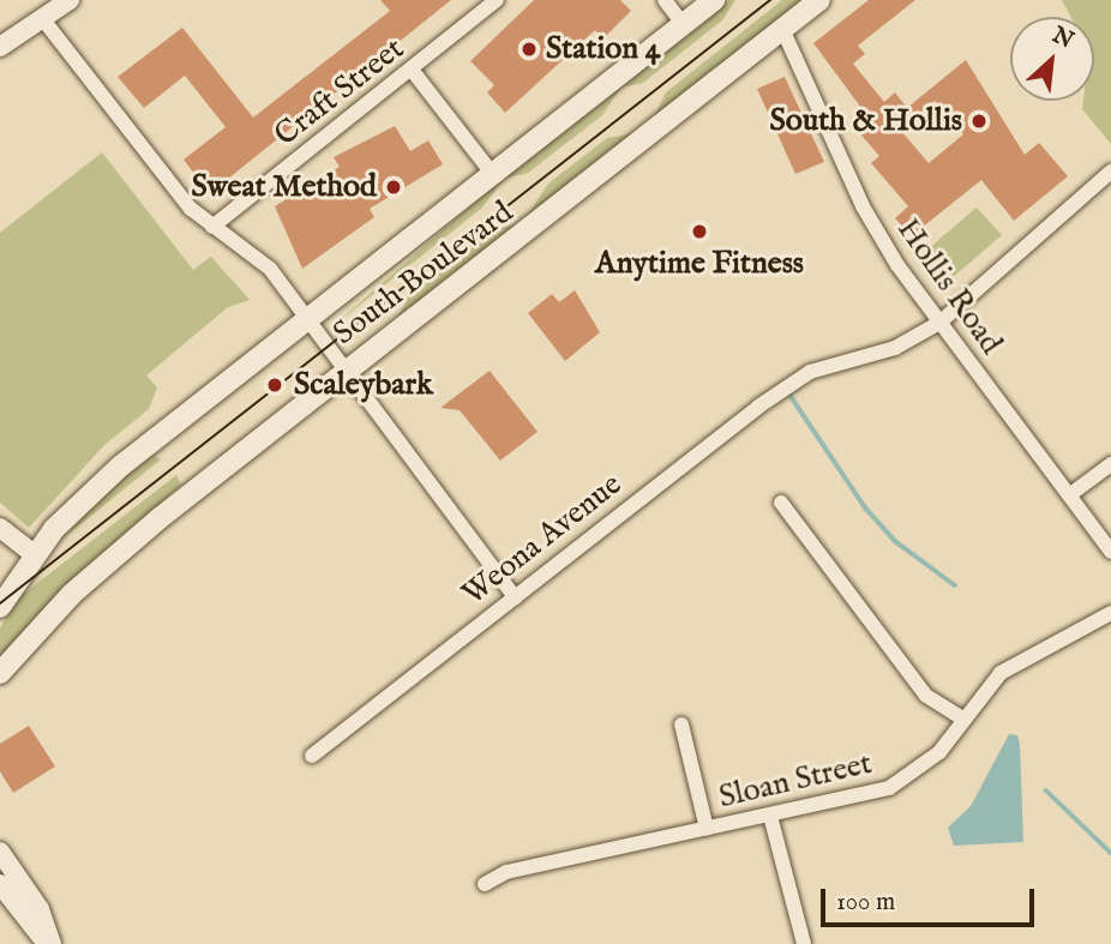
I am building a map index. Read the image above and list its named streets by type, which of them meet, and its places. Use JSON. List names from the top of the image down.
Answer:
{
  "streets": {
    "main road": ["South Boulevard"],
    "street": [
      "Craft Street",
      "Hollis Road",
      "Weona Avenue",
      "Sloan Street"
    ]
  },
  "crossings": [
    ["South Boulevard", "Hollis Road"],
    ["Hollis Road", "Weona Avenue"]
  ],
  "places": [
    "Station 4",
    "South & Hollis",
    "Sweat Method",
    "Anytime Fitness",
    "Scaleybark"
  ],
  "scale_bar": "100 m",
  "north": "top right"
}
